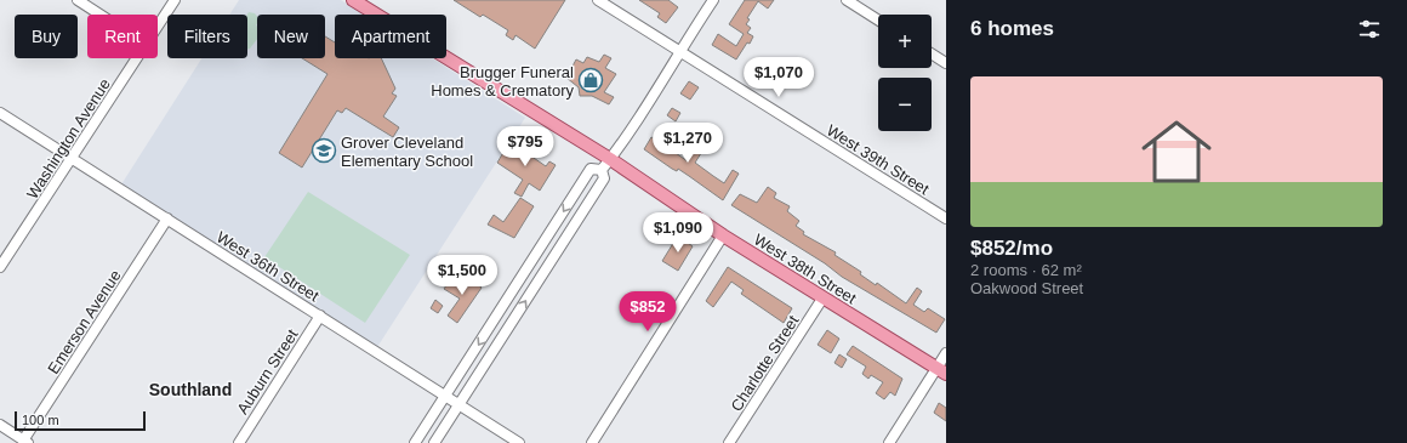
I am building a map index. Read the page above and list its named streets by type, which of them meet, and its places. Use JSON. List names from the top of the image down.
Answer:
{
  "streets": {
    "main road": ["West 38th Street"],
    "street": [
      "Washington Avenue",
      "West 39th Street",
      "West 36th Street",
      "Emerson Avenue",
      "Charlotte Street",
      "Auburn Street"
    ]
  },
  "crossings": [
    ["Washington Avenue", "West 36th Street"],
    ["West 36th Street", "Emerson Avenue"],
    ["West 36th Street", "Auburn Street"],
    ["West 38th Street", "Charlotte Street"]
  ],
  "districts": ["Southland"],
  "places": {
    "shop": ["Brugger Funeral Homes & Crematory"],
    "school or university": ["Grover Cleveland Elementary School"]
  },
  "scale_bar": "100 m",
  "page": {
    "heading": "6 homes",
    "map_buttons": ["+", "−"],
    "chip": [
      "Buy",
      "Rent",
      "Filters",
      "New",
      "Apartment"
    ],
    "price": [
      "$1,070",
      "$1,270",
      "$795",
      "$1,090",
      "$1,500",
      "$852"
    ],
    "list": [
      {
        "name": "$852/mo",
        "note": "2 rooms · 62 m² · Oakwood Street"
      }
    ],
    "scale": "100 m"
  }
}
